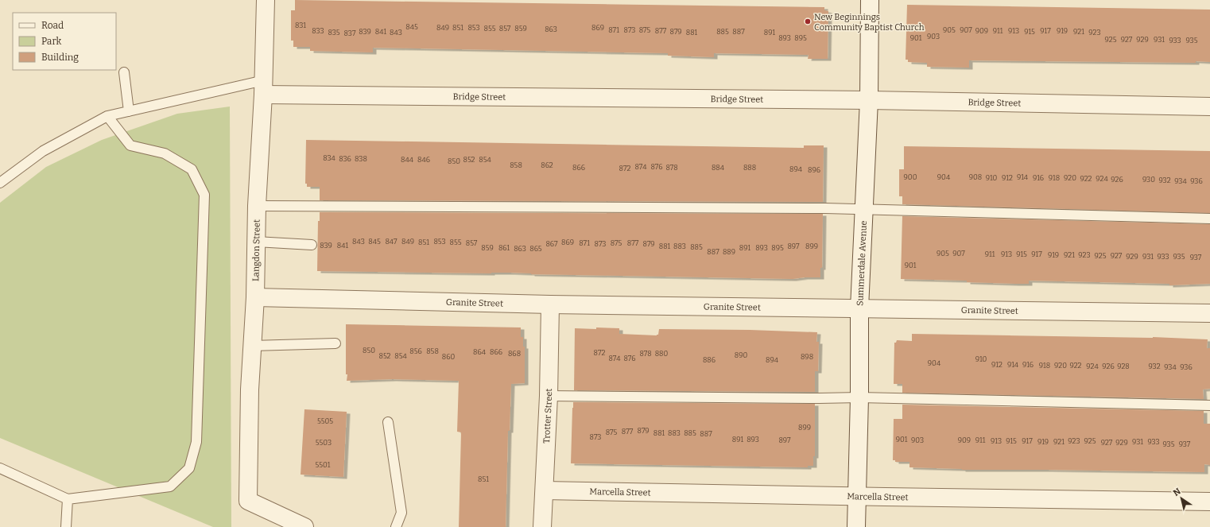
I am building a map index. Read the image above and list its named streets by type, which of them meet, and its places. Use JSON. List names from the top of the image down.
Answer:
{
  "streets": {
    "street": [
      "Bridge Street",
      "Langdon Street",
      "Summerdale Avenue",
      "Granite Street",
      "Trotter Street",
      "Marcella Street"
    ]
  },
  "crossings": [
    ["Bridge Street", "Langdon Street"],
    ["Bridge Street", "Summerdale Avenue"],
    ["Langdon Street", "Granite Street"],
    ["Summerdale Avenue", "Granite Street"],
    ["Summerdale Avenue", "Marcella Street"],
    ["Granite Street", "Trotter Street"],
    ["Trotter Street", "Marcella Street"]
  ],
  "places": ["New Beginnings Community Baptist Church"],
  "house_numbers": [
    "831",
    "845",
    "849",
    "851",
    "853",
    "869",
    "855",
    "857",
    "859",
    "863",
    "871",
    "873",
    "875",
    "905",
    "907",
    "833",
    "877",
    "909",
    "911",
    "913",
    "917",
    "919",
    "839",
    "841",
    "879",
    "885",
    "887",
    "915",
    "921",
    "835",
    "843",
    "881",
    "891",
    "923",
    "837",
    "903",
    "893",
    "895",
    "901",
    "925",
    "927",
    "929",
    "931",
    "933",
    "935",
    "834",
    "836",
    "838",
    "844",
    "846",
    "852",
    "854",
    "850",
    "858",
    "862",
    "874",
    "876",
    "866",
    "878",
    "884",
    "888",
    "872",
    "894",
    "896",
    "900",
    "904",
    "908",
    "914",
    "910",
    "912",
    "916",
    "918",
    "920",
    "922",
    "924",
    "926",
    "930",
    "932",
    "934",
    "936",
    "843",
    "845",
    "847",
    "849",
    "853",
    "851",
    "855",
    "869",
    "857",
    "871",
    "875",
    "877",
    "867",
    "873",
    "879",
    "839",
    "841",
    "881",
    "883",
    "897",
    "899",
    "885",
    "859",
    "861",
    "891",
    "893",
    "895",
    "863",
    "865",
    "887",
    "889",
    "905",
    "907",
    "911",
    "913",
    "915",
    "917",
    "919",
    "921",
    "923",
    "925",
    "927",
    "929",
    "931",
    "933",
    "935",
    "937",
    "901",
    "850",
    "856",
    "858",
    "864",
    "866",
    "872",
    "868",
    "878",
    "880",
    "890",
    "852",
    "854",
    "860",
    "898",
    "874",
    "876",
    "910",
    "886",
    "894",
    "904",
    "912",
    "914",
    "916",
    "918",
    "920",
    "922",
    "924",
    "926",
    "928",
    "932",
    "934",
    "936",
    "5505",
    "899",
    "879",
    "877",
    "875",
    "881",
    "883",
    "885",
    "887",
    "873",
    "891",
    "893",
    "901",
    "897",
    "903",
    "909",
    "911",
    "913",
    "915",
    "917",
    "923",
    "925",
    "919",
    "921",
    "931",
    "933",
    "5503",
    "927",
    "929",
    "935",
    "937",
    "5501",
    "851"
  ],
  "legend": ["Road", "Park", "Building"],
  "north": "top left"
}
